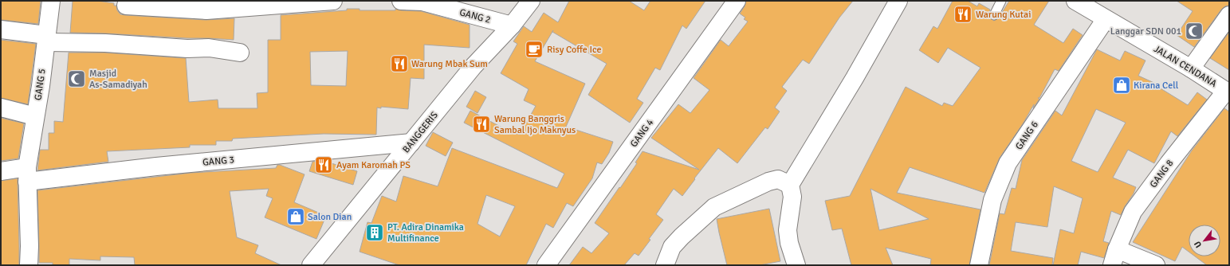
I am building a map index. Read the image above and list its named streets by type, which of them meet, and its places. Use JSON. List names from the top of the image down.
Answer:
{
  "streets": {
    "street": [
      "GANG 2",
      "JALAN CENDANA",
      "GANG 5",
      "BANGGERIS",
      "GANG 4",
      "GANG 6",
      "GANG 3",
      "GANG 8"
    ]
  },
  "crossings": [
    ["GANG 2", "BANGGERIS"],
    ["JALAN CENDANA", "GANG 6"],
    ["JALAN CENDANA", "GANG 8"],
    ["GANG 5", "GANG 3"],
    ["BANGGERIS", "GANG 3"]
  ],
  "places": {
    "restaurant": [
      "Warung Kutai",
      "Warung Mbak Sum",
      "Warung Banggris Sambal Ijo Maknyus",
      "Ayam Karomah PS"
    ],
    "mosque": ["Langgar SDN 001", "Masjid As-Samadiyah"],
    "cafe": ["Risy Coffe Ice"],
    "shop": ["Kirana Cell", "Salon Dian"],
    "building": ["PT. Adira Dinamika Multifinance"]
  },
  "north": "bottom left"
}
